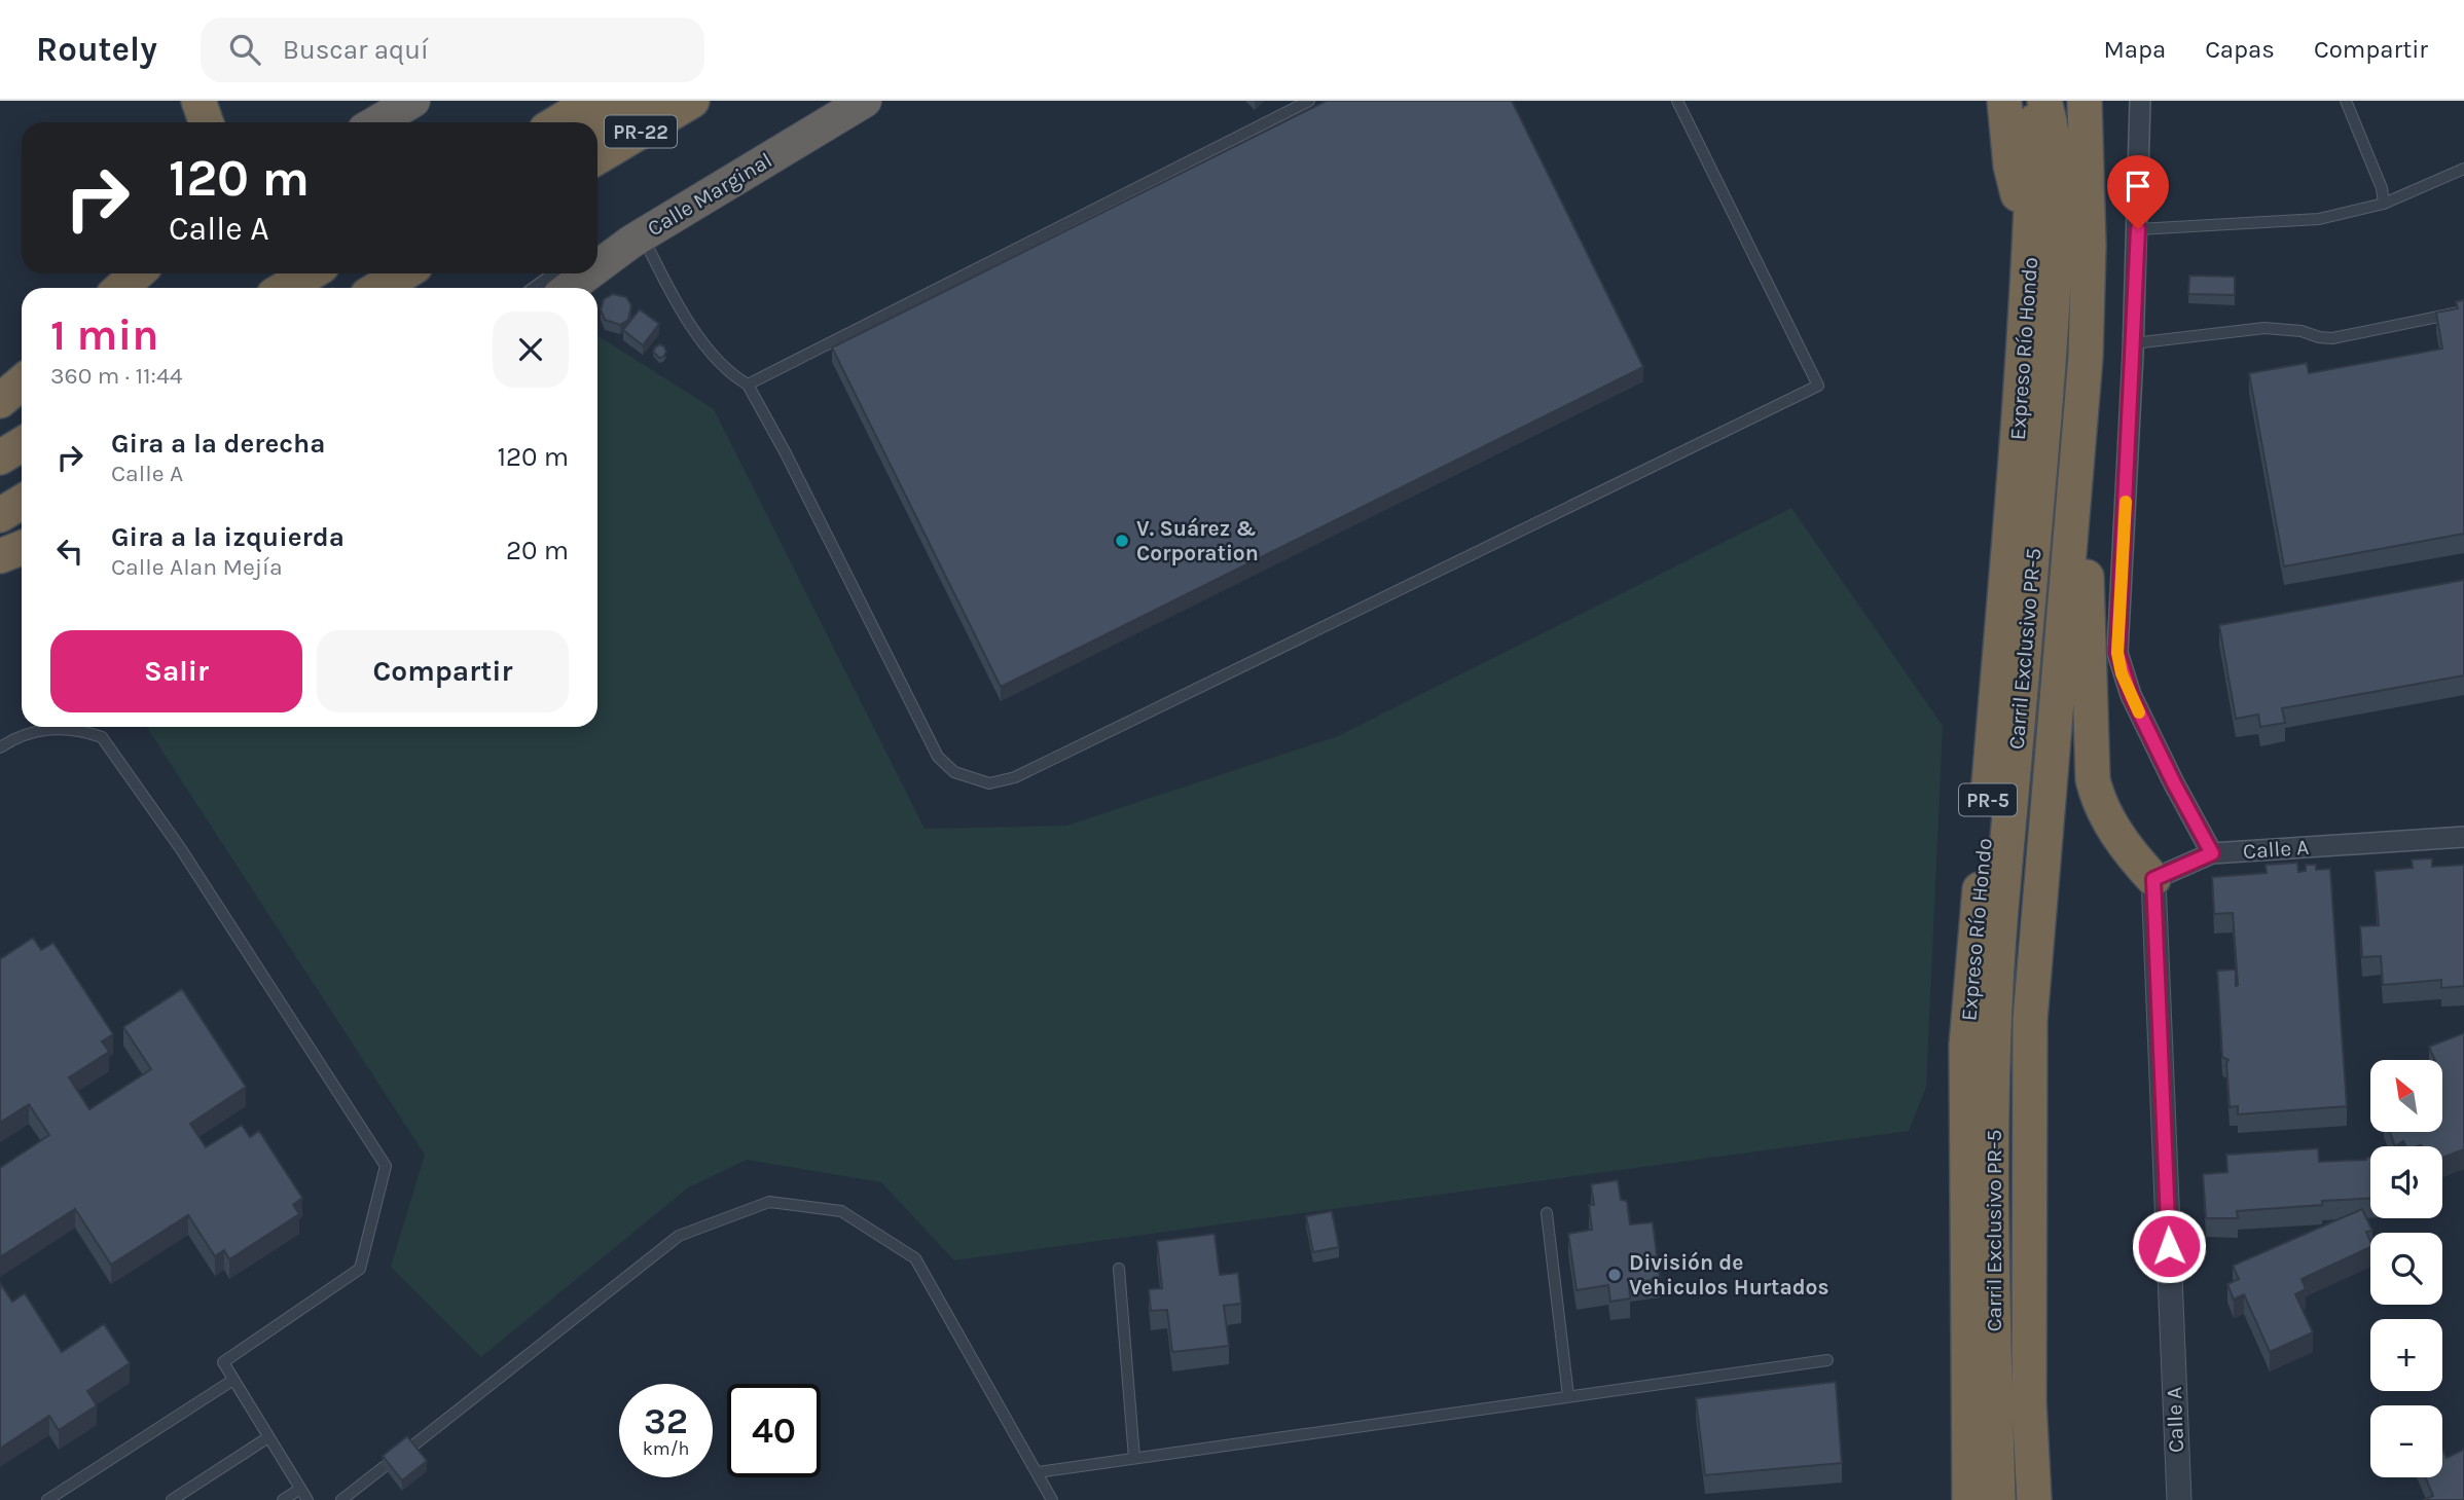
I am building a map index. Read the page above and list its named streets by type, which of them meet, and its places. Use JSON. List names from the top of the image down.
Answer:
{
  "streets": {
    "highway": [
      "PR-22",
      "Calle Marginal",
      "Expreso Río Hondo",
      "Carril Exclusivo PR-5",
      "PR-5"
    ],
    "street": ["Calle A"]
  },
  "places": ["V. Suárez & Corporation", "División de Vehiculos Hurtados"],
  "north": "top left",
  "page": {
    "header": "Routely",
    "search": "Buscar aquí",
    "nav": ["Mapa", "Capas", "Compartir"],
    "turn": ["120 m", "Calle A"],
    "heading": ["1 min", "360 m · 11:44"],
    "list": [
      {
        "name": "Gira a la derecha",
        "note": "Calle A",
        "value": "120 m"
      },
      {
        "name": "Gira a la izquierda",
        "note": "Calle Alan Mejía",
        "value": "20 m"
      }
    ],
    "buttons": ["Salir", "Compartir"],
    "map_buttons": ["+", "−"],
    "speed": "32 km/h",
    "limit": "40"
  }
}
